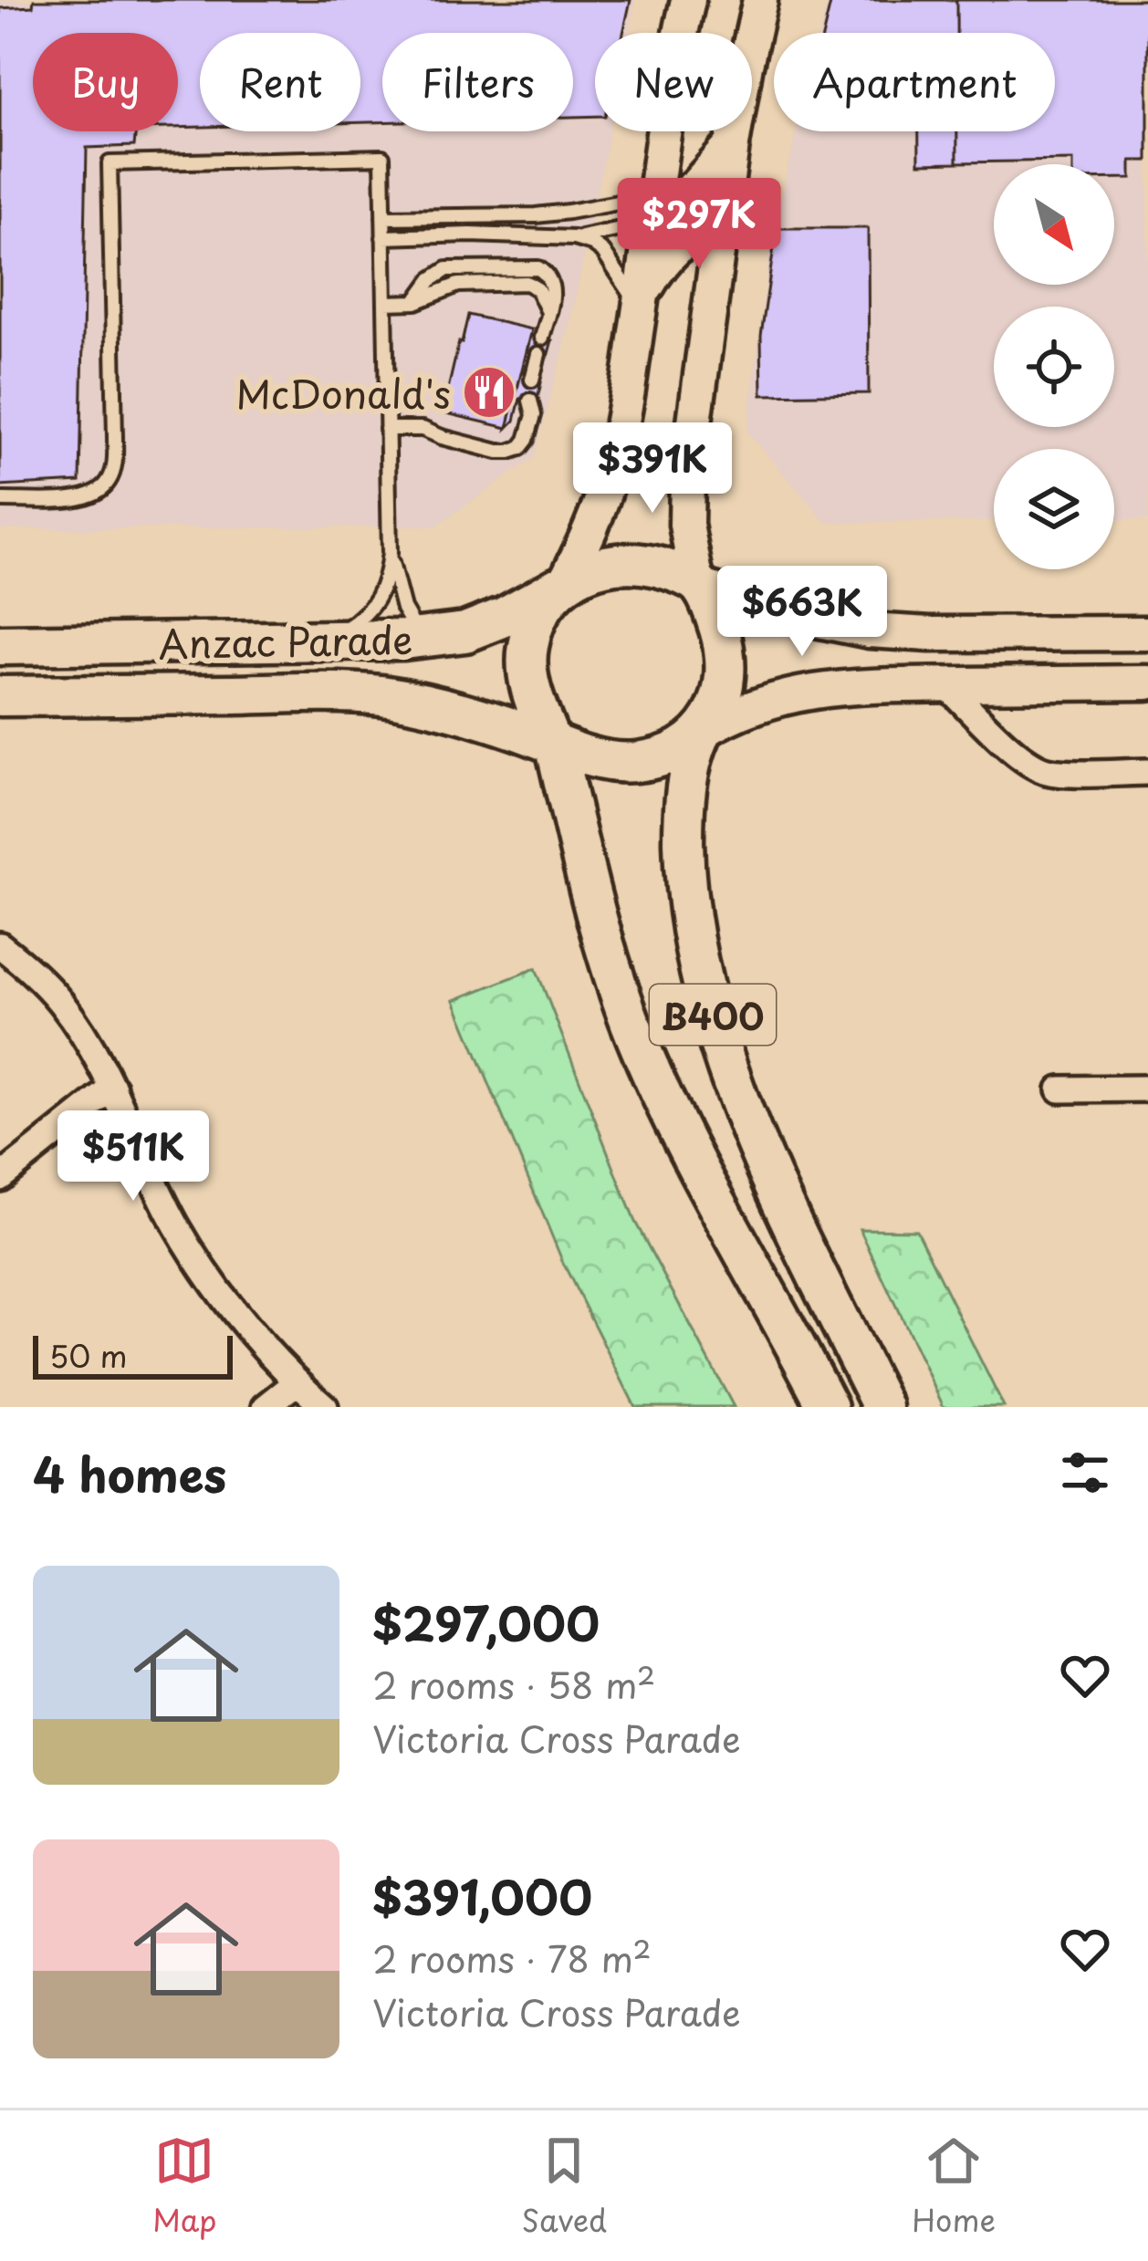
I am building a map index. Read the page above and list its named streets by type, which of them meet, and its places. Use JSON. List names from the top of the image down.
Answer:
{
  "streets": {
    "main road": ["Anzac Parade", "B400"]
  },
  "crossings": [
    ["Anzac Parade", "B400"]
  ],
  "places": {
    "restaurant": ["McDonald's"]
  },
  "scale_bar": "50 m",
  "north": "bottom right",
  "page": {
    "chip": [
      "Buy",
      "Rent",
      "Filters",
      "New",
      "Apartment"
    ],
    "price": [
      "$297K",
      "$391K",
      "$663K",
      "$511K"
    ],
    "scale": "50 m",
    "heading": "4 homes",
    "list": [
      {
        "name": "$297,000",
        "note": "2 rooms · 58 m² · Victoria Cross Parade"
      },
      {
        "name": "$391,000",
        "note": "2 rooms · 78 m² · Victoria Cross Parade"
      }
    ],
    "tabs": ["Map", "Saved", "Home"]
  }
}
